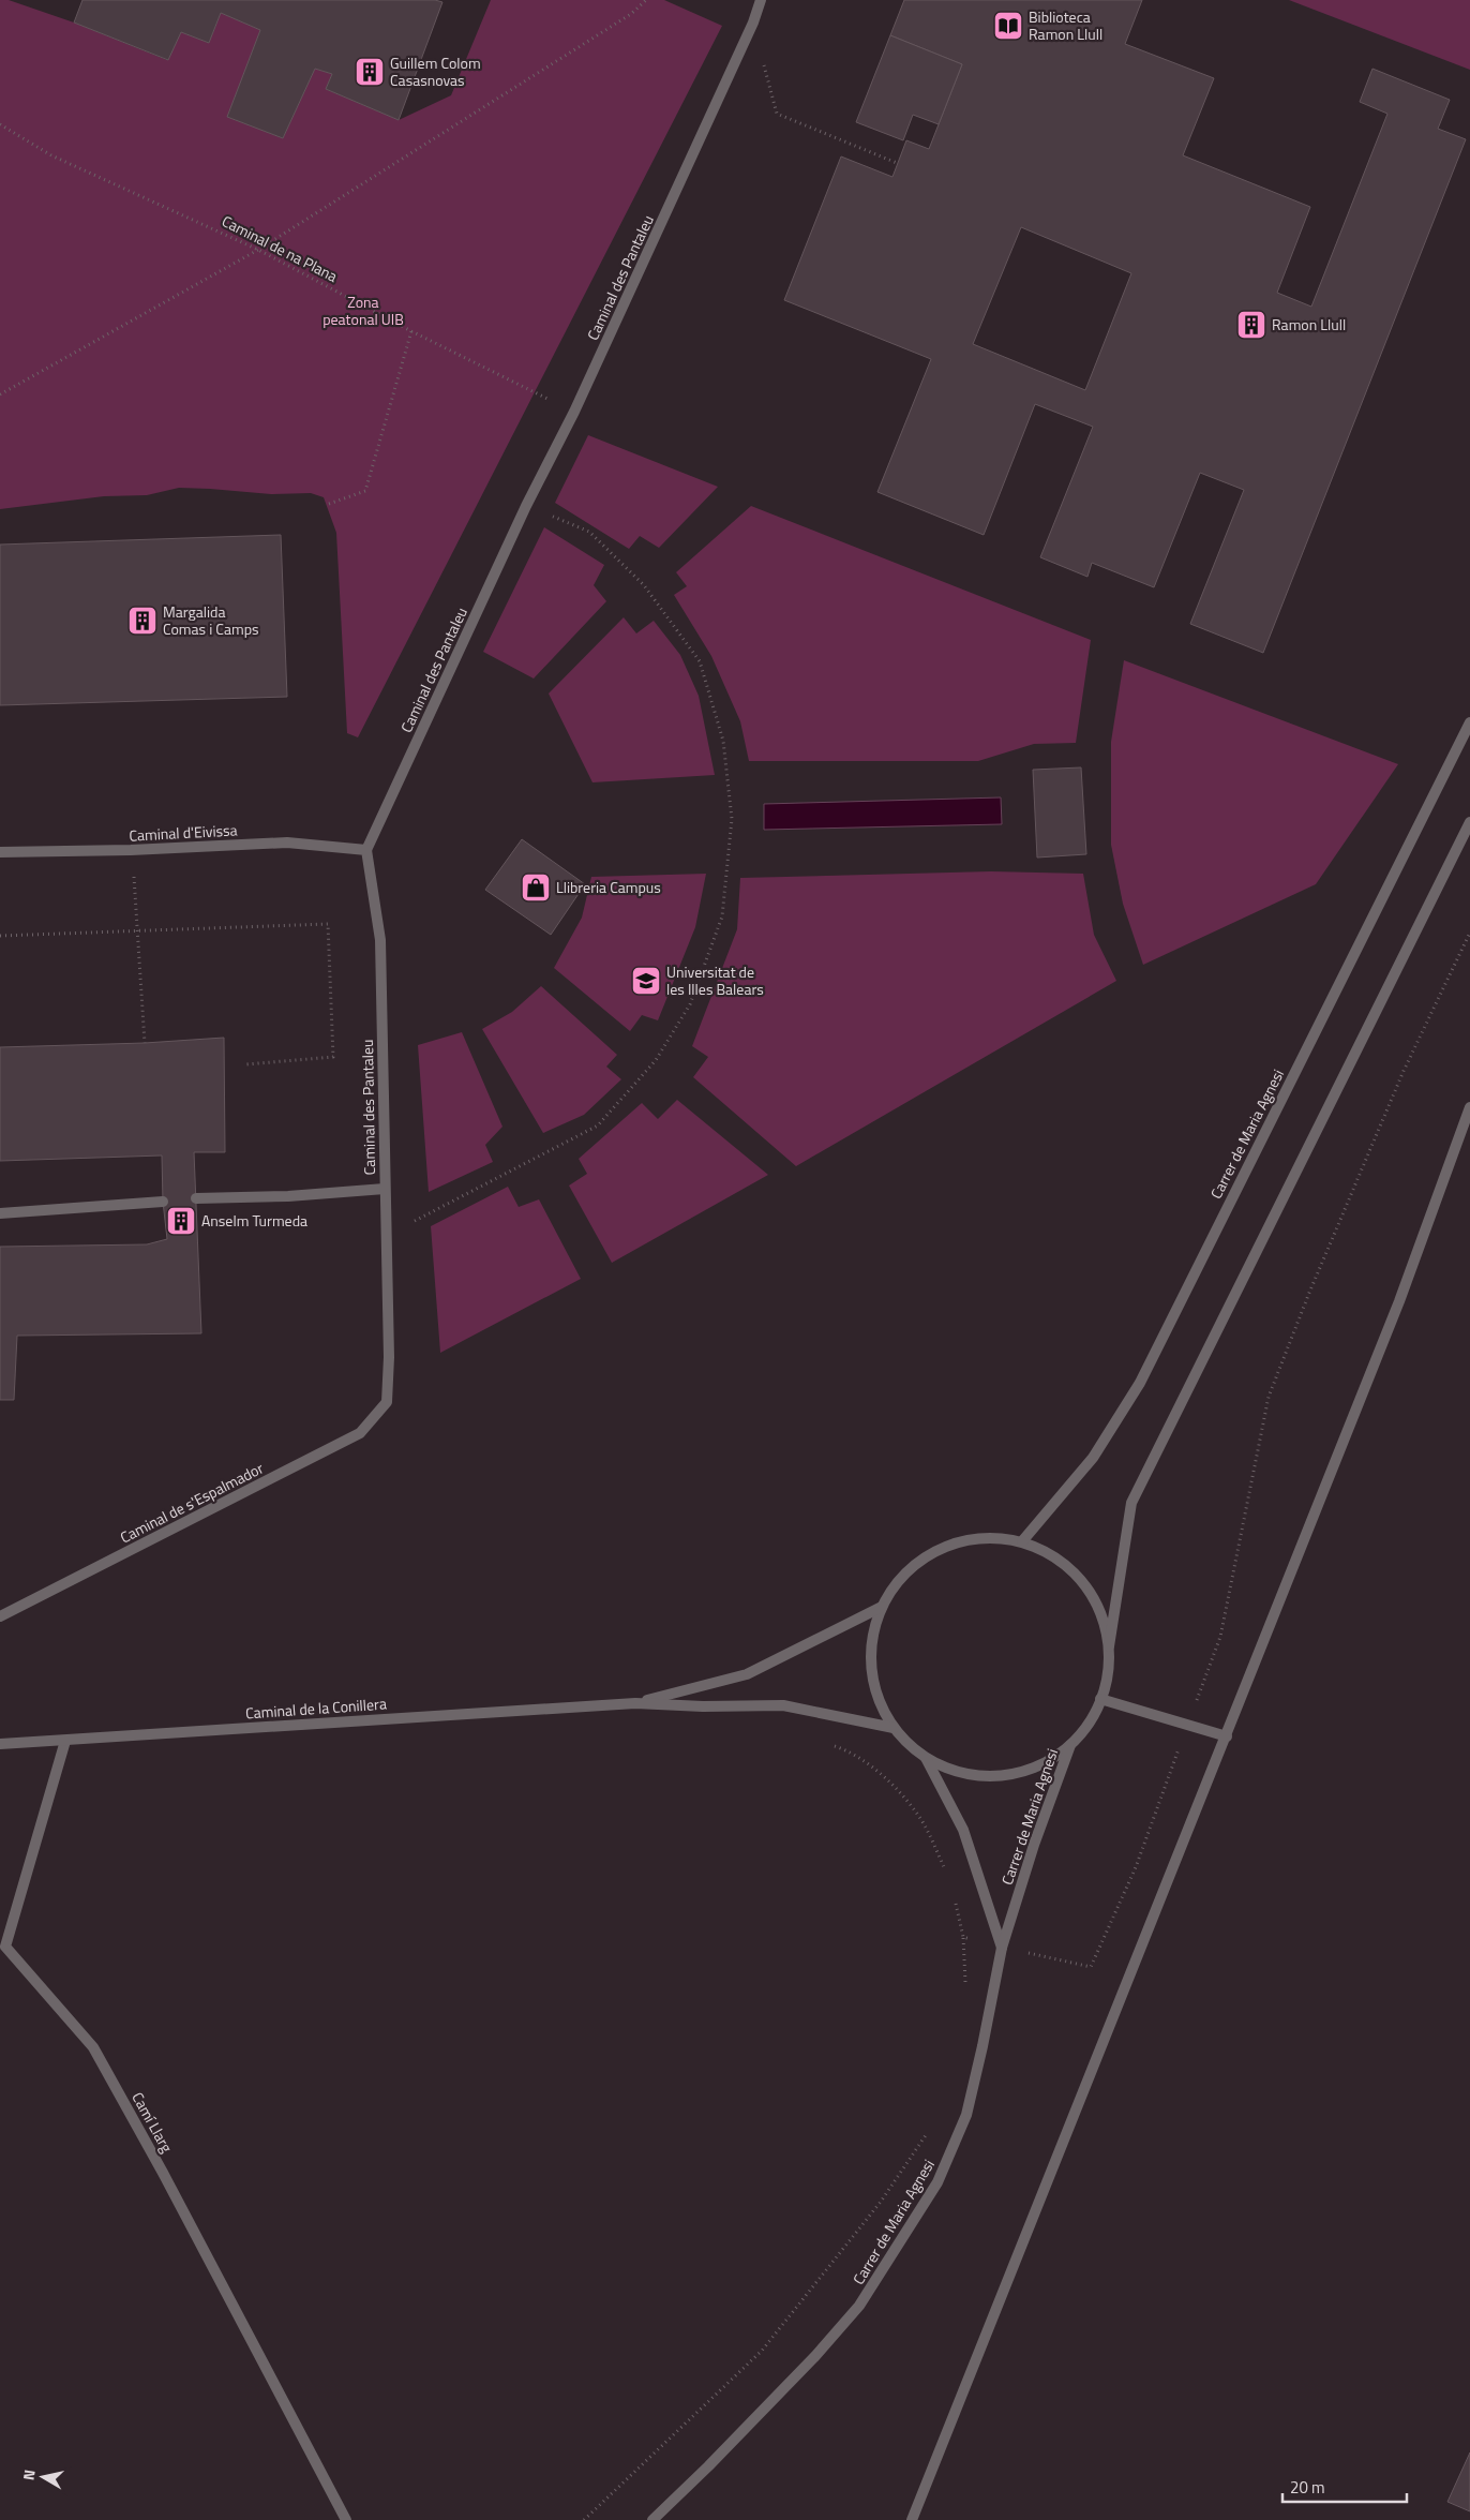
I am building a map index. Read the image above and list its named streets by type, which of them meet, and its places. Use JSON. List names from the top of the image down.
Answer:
{
  "streets": {
    "street": [
      "Caminal des Pantaleu",
      "Caminal d'Eivissa",
      "Carrer de Maria Agnesi",
      "Caminal de s'Espalmador",
      "Caminal de la Conillera",
      "Camí Llarg"
    ],
    "path": ["Caminal de na Plana"]
  },
  "crossings": [
    ["Caminal de na Plana", "Caminal des Pantaleu"],
    ["Caminal des Pantaleu", "Caminal d'Eivissa"],
    ["Caminal des Pantaleu", "Caminal de s'Espalmador"],
    ["Caminal de la Conillera", "Camí Llarg"]
  ],
  "parks": ["Zona peatonal UIB"],
  "places": {
    "library": ["Biblioteca Ramon Llull"],
    "building": [
      "Guillem Colom Casasnovas",
      "Ramon Llull",
      "Margalida Comas i Camps",
      "Anselm Turmeda"
    ],
    "shop": ["Llibreria Campus"],
    "school or university": ["Universitat de les Illes Balears"]
  },
  "scale_bar": "20 m",
  "north": "left"
}
